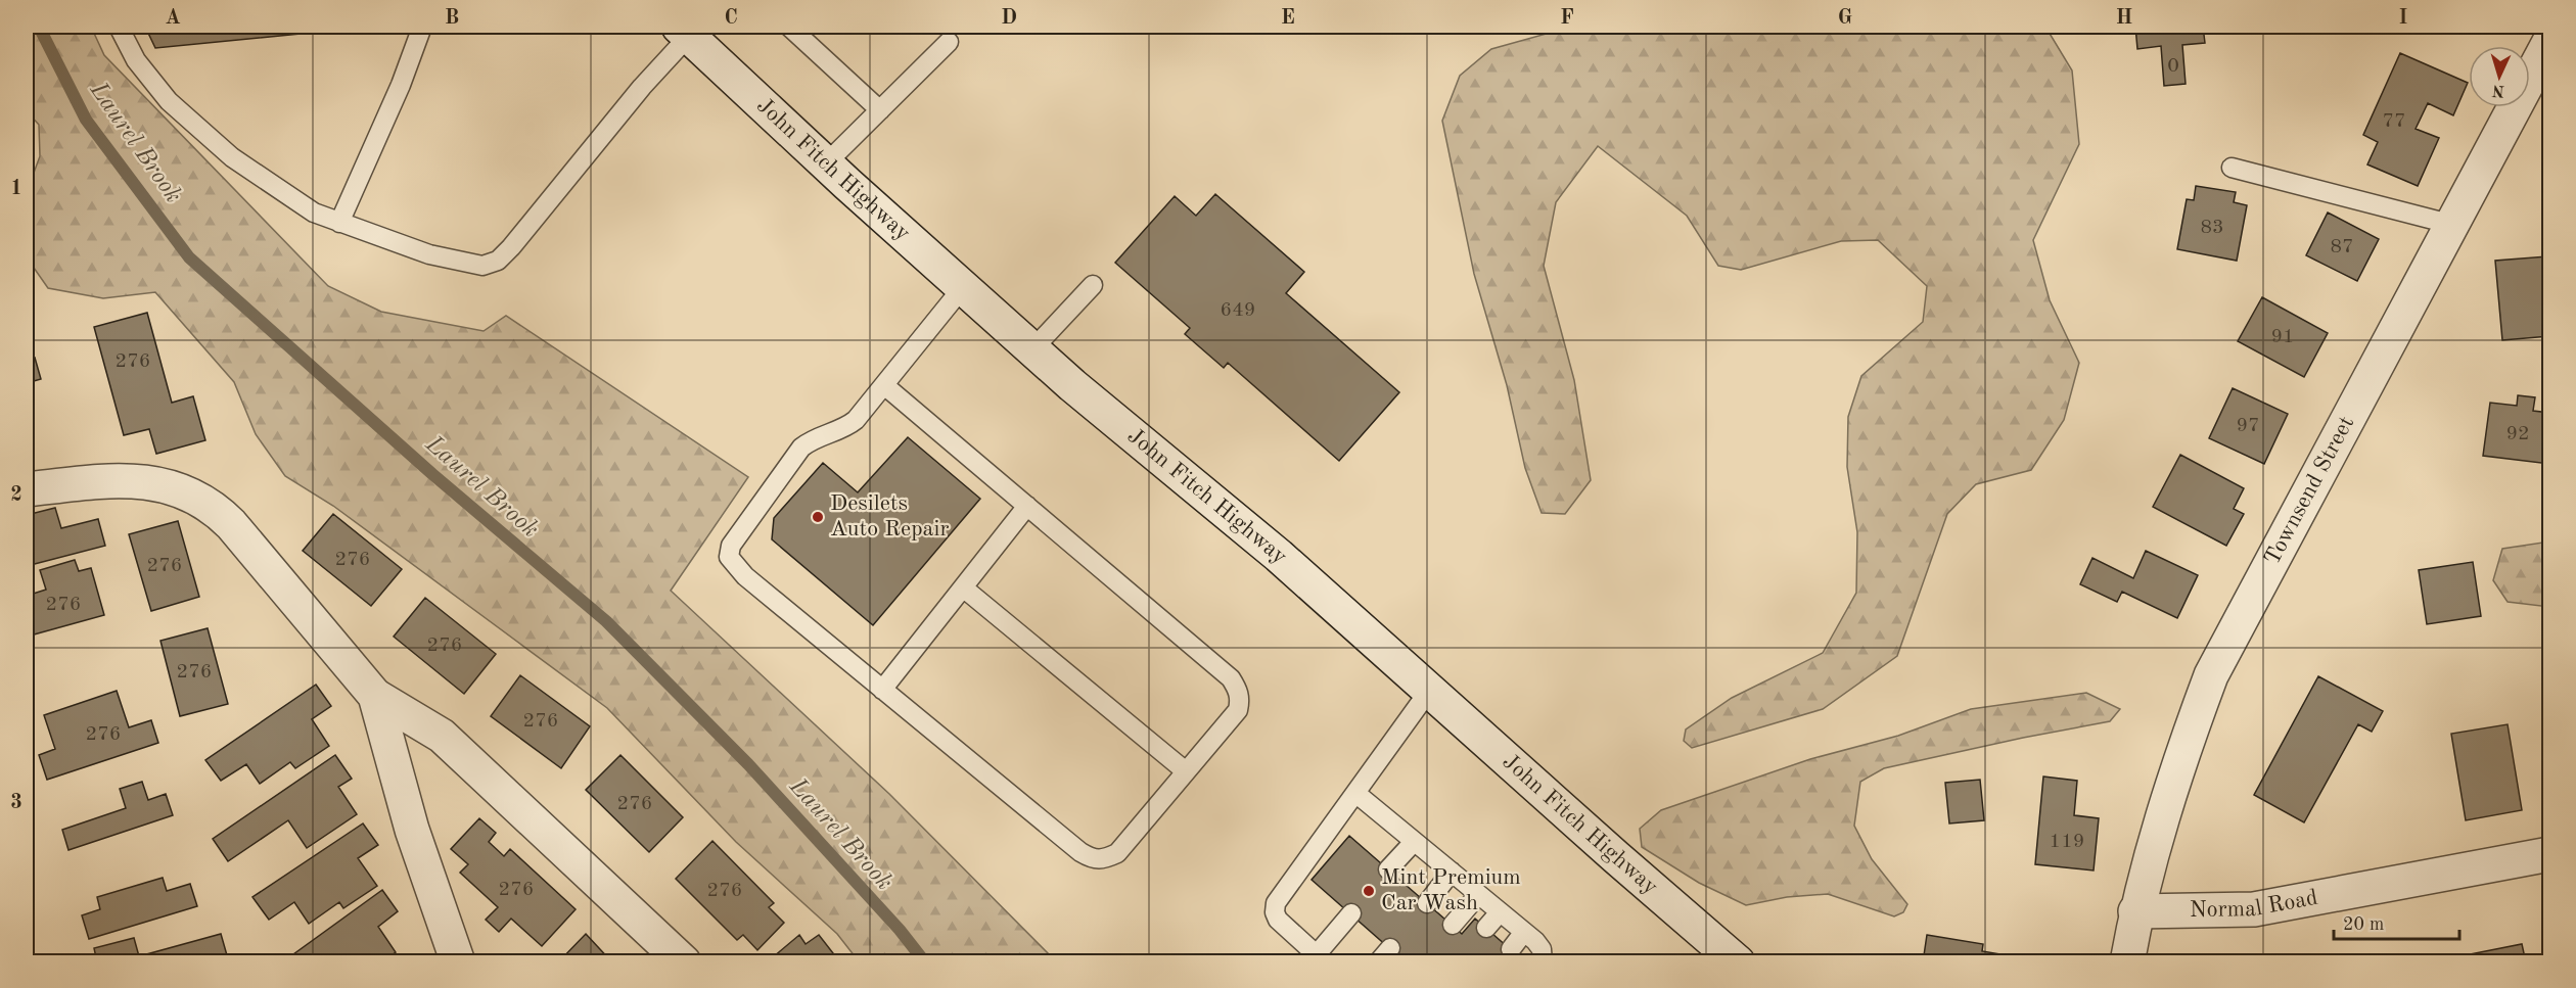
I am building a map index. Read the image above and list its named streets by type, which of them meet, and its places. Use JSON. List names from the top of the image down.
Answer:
{
  "streets": {
    "street": ["John Fitch Highway", "Townsend Street", "Normal Road"]
  },
  "crossings": [
    ["Townsend Street", "Normal Road"]
  ],
  "water": ["Laurel Brook"],
  "places": ["Desilets Auto Repair", "Mint Premium Car Wash"],
  "house_numbers": [
    "0",
    "77",
    "83",
    "87",
    "649",
    "91",
    "276",
    "97",
    "92",
    "276",
    "276",
    "276",
    "276",
    "276",
    "276",
    "276",
    "276",
    "119",
    "276",
    "276"
  ],
  "scale_bar": "20 m",
  "north": "bottom",
  "grid": {
    "columns": [
      "A",
      "B",
      "C",
      "D",
      "E",
      "F",
      "G",
      "H",
      "I"
    ],
    "rows": ["1", "2", "3"]
  }
}
